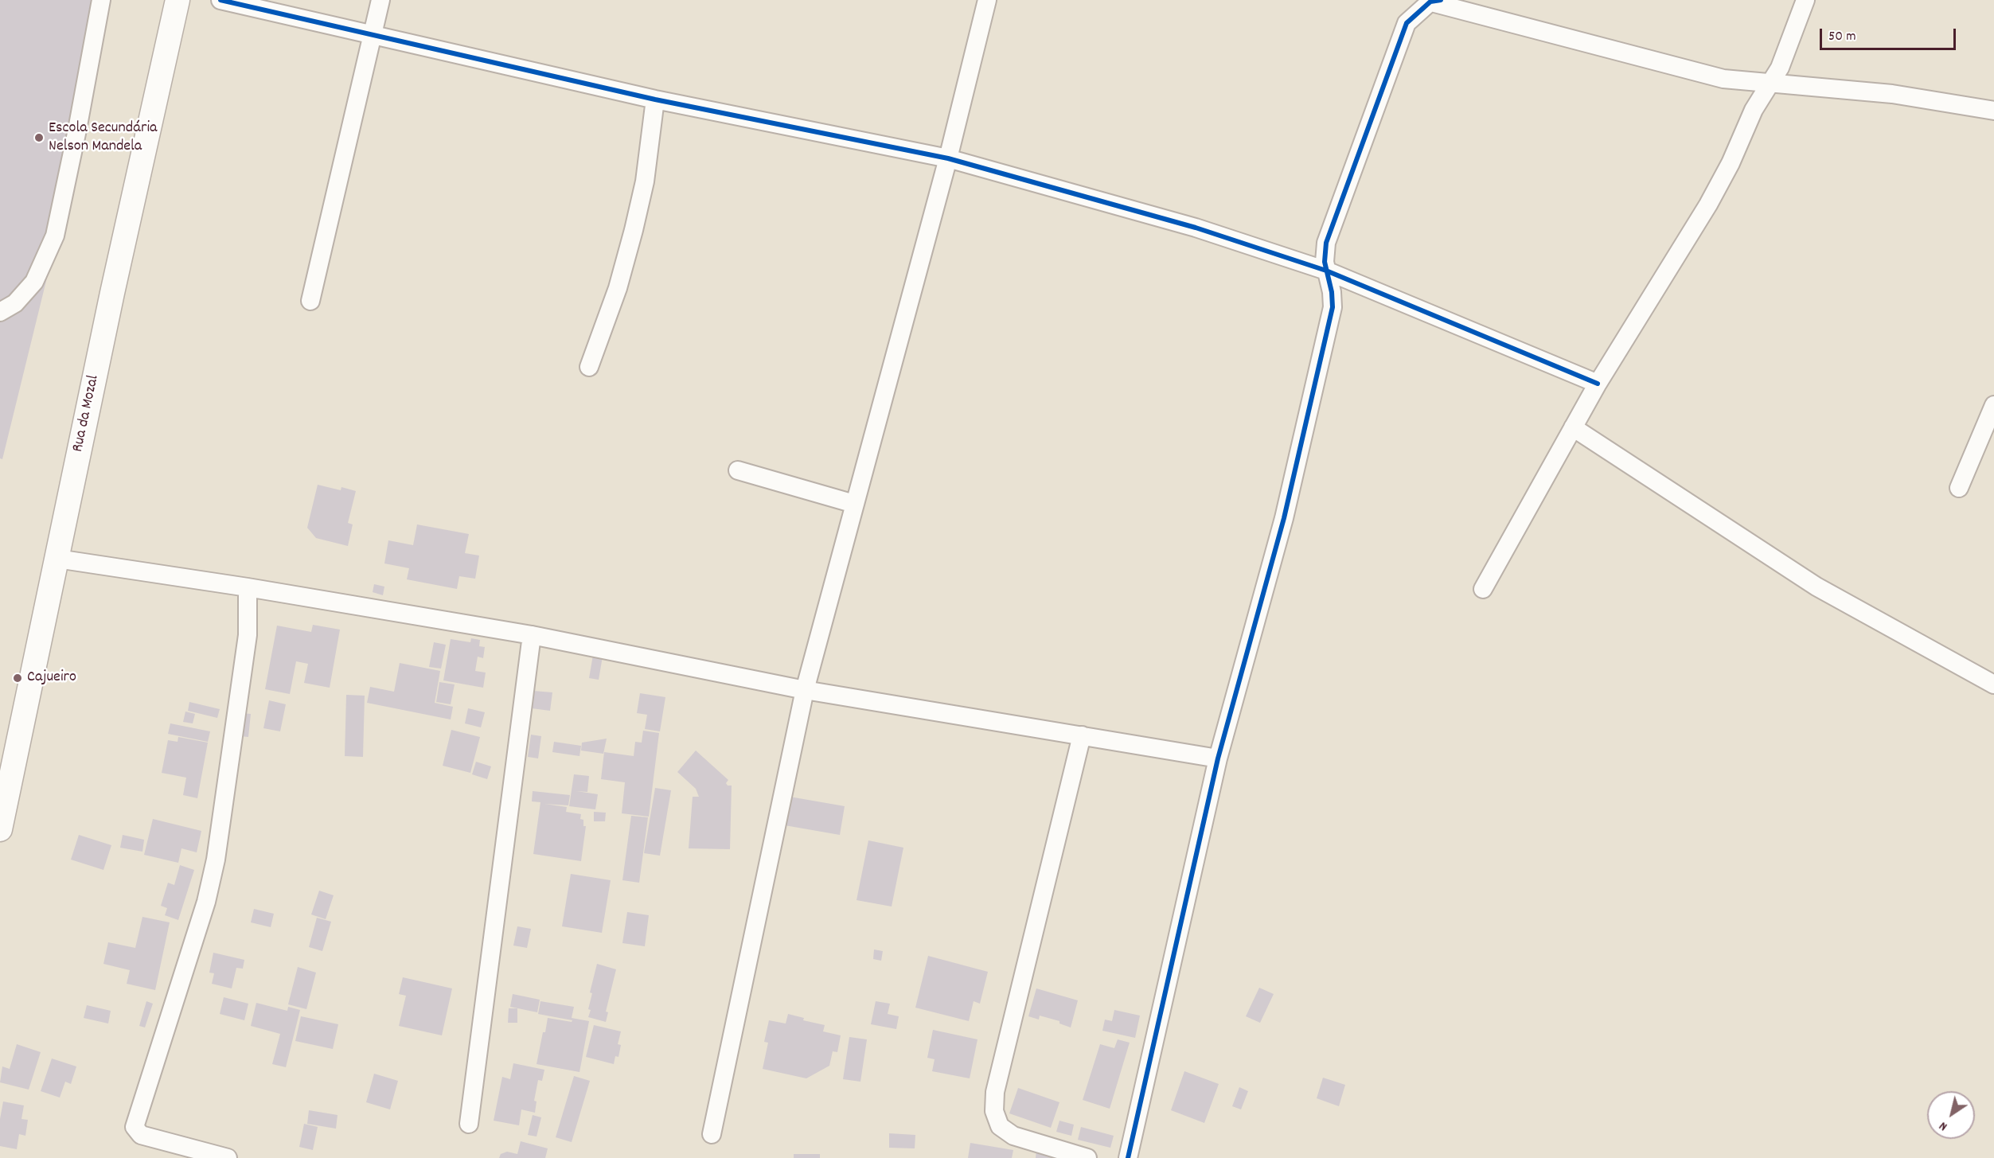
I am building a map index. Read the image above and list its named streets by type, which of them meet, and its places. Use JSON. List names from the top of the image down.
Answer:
{
  "streets": {
    "main road": ["Rua da Mozal"]
  },
  "places": ["Escola Secundária Nelson Mandela", "Cajueiro"],
  "scale_bar": "50 m",
  "north": "bottom left"
}
